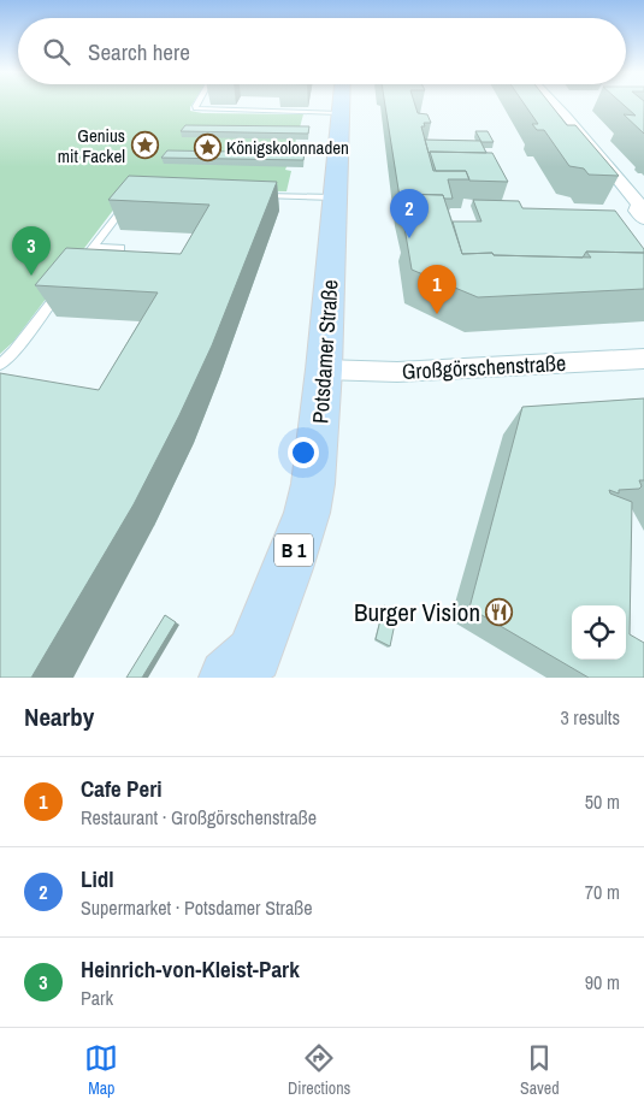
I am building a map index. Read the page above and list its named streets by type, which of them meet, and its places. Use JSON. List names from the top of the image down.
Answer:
{
  "streets": {
    "main road": ["Potsdamer Straße", "B 1"],
    "street": ["Großgörschenstraße"]
  },
  "crossings": [
    ["Potsdamer Straße", "Großgörschenstraße"]
  ],
  "places": {
    "place": ["Genius mit Fackel", "Königskolonnaden"],
    "restaurant": ["Burger Vision"]
  },
  "page": {
    "search": "Search here",
    "pins": ["2", "3", "1"],
    "heading": ["Nearby", "3 results"],
    "list": [
      {
        "mark": "1",
        "name": "Cafe Peri",
        "note": "Restaurant · Großgörschenstraße",
        "value": "50 m"
      },
      {
        "mark": "2",
        "name": "Lidl",
        "note": "Supermarket · Potsdamer Straße",
        "value": "70 m"
      },
      {
        "mark": "3",
        "name": "Heinrich-von-Kleist-Park",
        "note": "Park",
        "value": "90 m"
      }
    ],
    "nav": ["Map", "Directions", "Saved"]
  }
}
